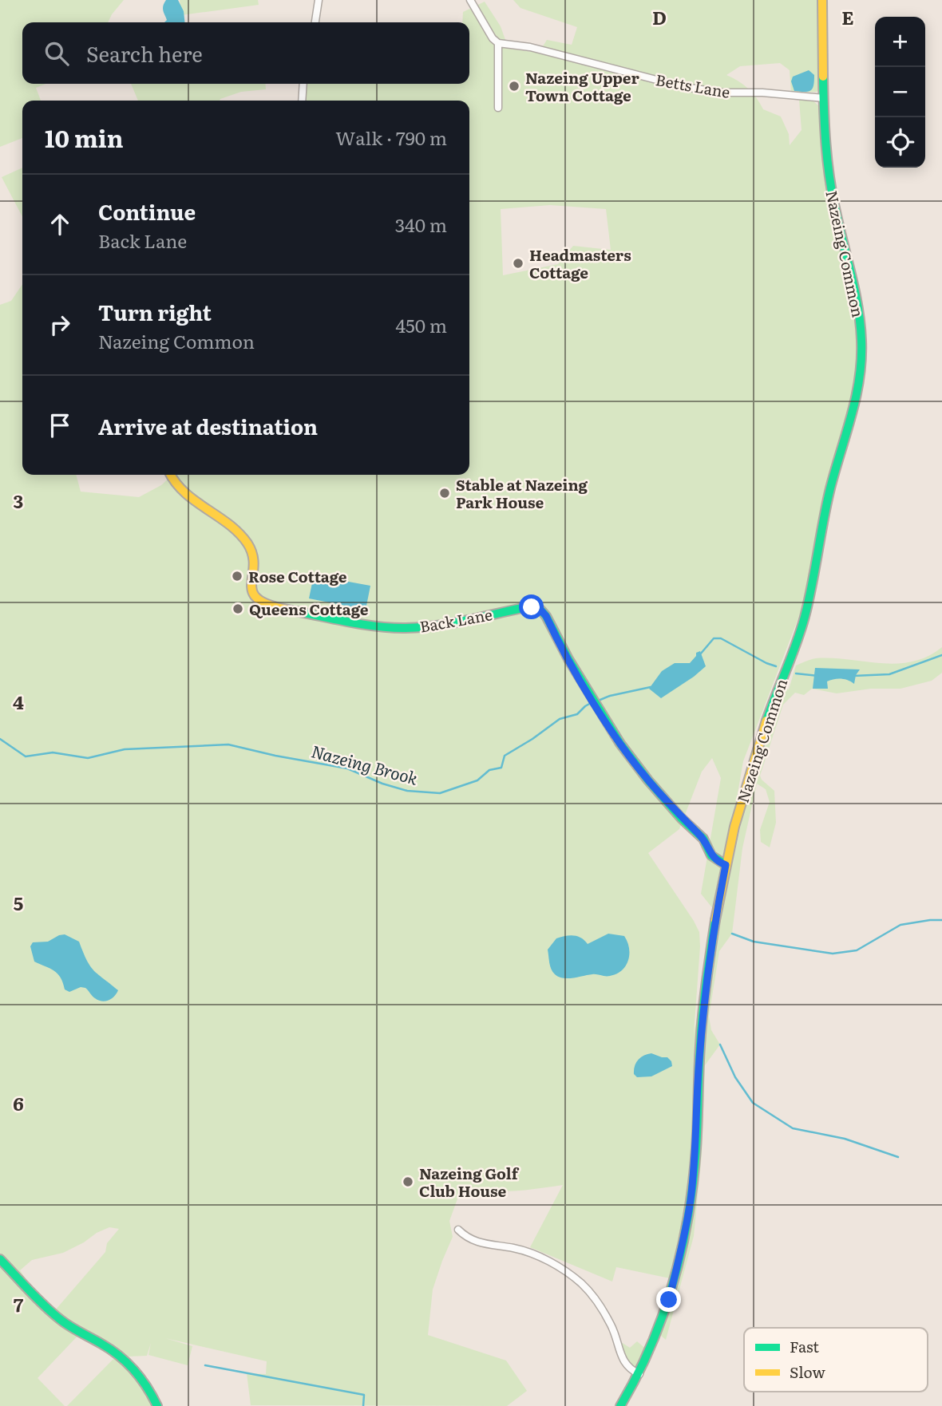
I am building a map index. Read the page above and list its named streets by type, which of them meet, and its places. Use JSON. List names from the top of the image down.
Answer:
{
  "streets": {
    "street": ["Betts Lane", "Nazeing Common", "Back Lane"]
  },
  "crossings": [
    ["Betts Lane", "Nazeing Common"],
    ["Nazeing Common", "Back Lane"]
  ],
  "water": ["Nazeing Brook"],
  "places": [
    "Nazeing Upper Town Cottage",
    "Headmasters Cottage",
    "Stable at Nazeing Park House",
    "Rose Cottage",
    "Queens Cottage",
    "Nazeing Golf Club House"
  ],
  "legend": ["Fast", "Slow"],
  "page": {
    "map_buttons": ["+", "−"],
    "search": "Search here",
    "heading": ["10 min", "Walk · 790 m"],
    "list": [
      ["Continue", "Back Lane", "340 m"],
      ["Turn right", "Nazeing Common", "450 m"],
      "Arrive at destination"
    ]
  },
  "grid": {
    "columns": ["D", "E"],
    "rows": [
      "3",
      "4",
      "5",
      "6",
      "7"
    ]
  }
}
